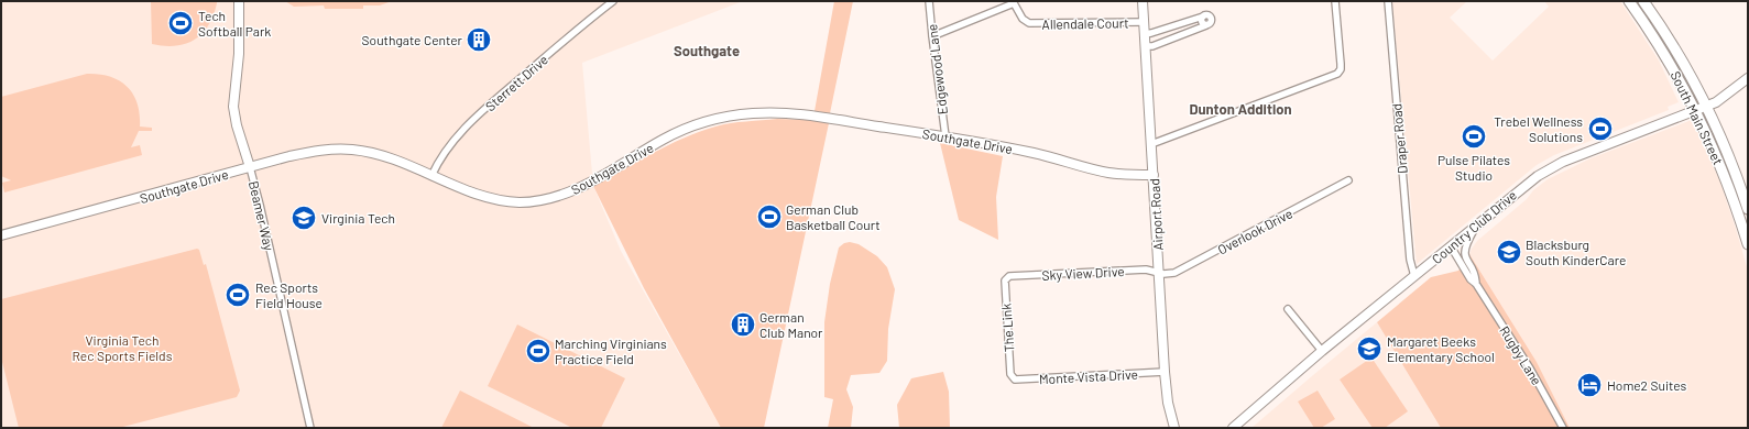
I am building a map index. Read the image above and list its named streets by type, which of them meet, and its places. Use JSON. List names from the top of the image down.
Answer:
{
  "streets": {
    "main road": ["South Main Street"],
    "street": [
      "Allendale Court",
      "Edgewood Lane",
      "Sterrett Drive",
      "Draper Road",
      "Southgate Drive",
      "Airport Road",
      "Beamer Way",
      "Country Club Drive",
      "Overlook Drive",
      "Sky View Drive",
      "The Link",
      "Rugby Lane",
      "Monte Vista Drive"
    ]
  },
  "crossings": [
    ["Allendale Court", "Airport Road"],
    ["Edgewood Lane", "Southgate Drive"],
    ["Sterrett Drive", "Southgate Drive"],
    ["South Main Street", "Country Club Drive"],
    ["Draper Road", "Country Club Drive"],
    ["Southgate Drive", "Airport Road"],
    ["Southgate Drive", "Beamer Way"],
    ["Airport Road", "Overlook Drive"],
    ["Airport Road", "Sky View Drive"],
    ["Airport Road", "Monte Vista Drive"],
    ["Country Club Drive", "Rugby Lane"],
    ["Overlook Drive", "Sky View Drive"],
    ["Sky View Drive", "The Link"],
    ["The Link", "Monte Vista Drive"]
  ],
  "districts": ["Southgate", "Dunton Addition"],
  "parks": ["Virginia Tech Rec Sports Fields"],
  "places": {
    "sports": [
      "Tech Softball Park",
      "Trebel Wellness Solutions",
      "Pulse Pilates Studio",
      "German Club Basketball Court",
      "Rec Sports Field House",
      "Marching Virginians Practice Field"
    ],
    "building": ["Southgate Center", "German Club Manor"],
    "school or university": ["Virginia Tech", "Blacksburg South KinderCare", "Margaret Beeks Elementary School"],
    "hotel": ["Home2 Suites"]
  }
}
